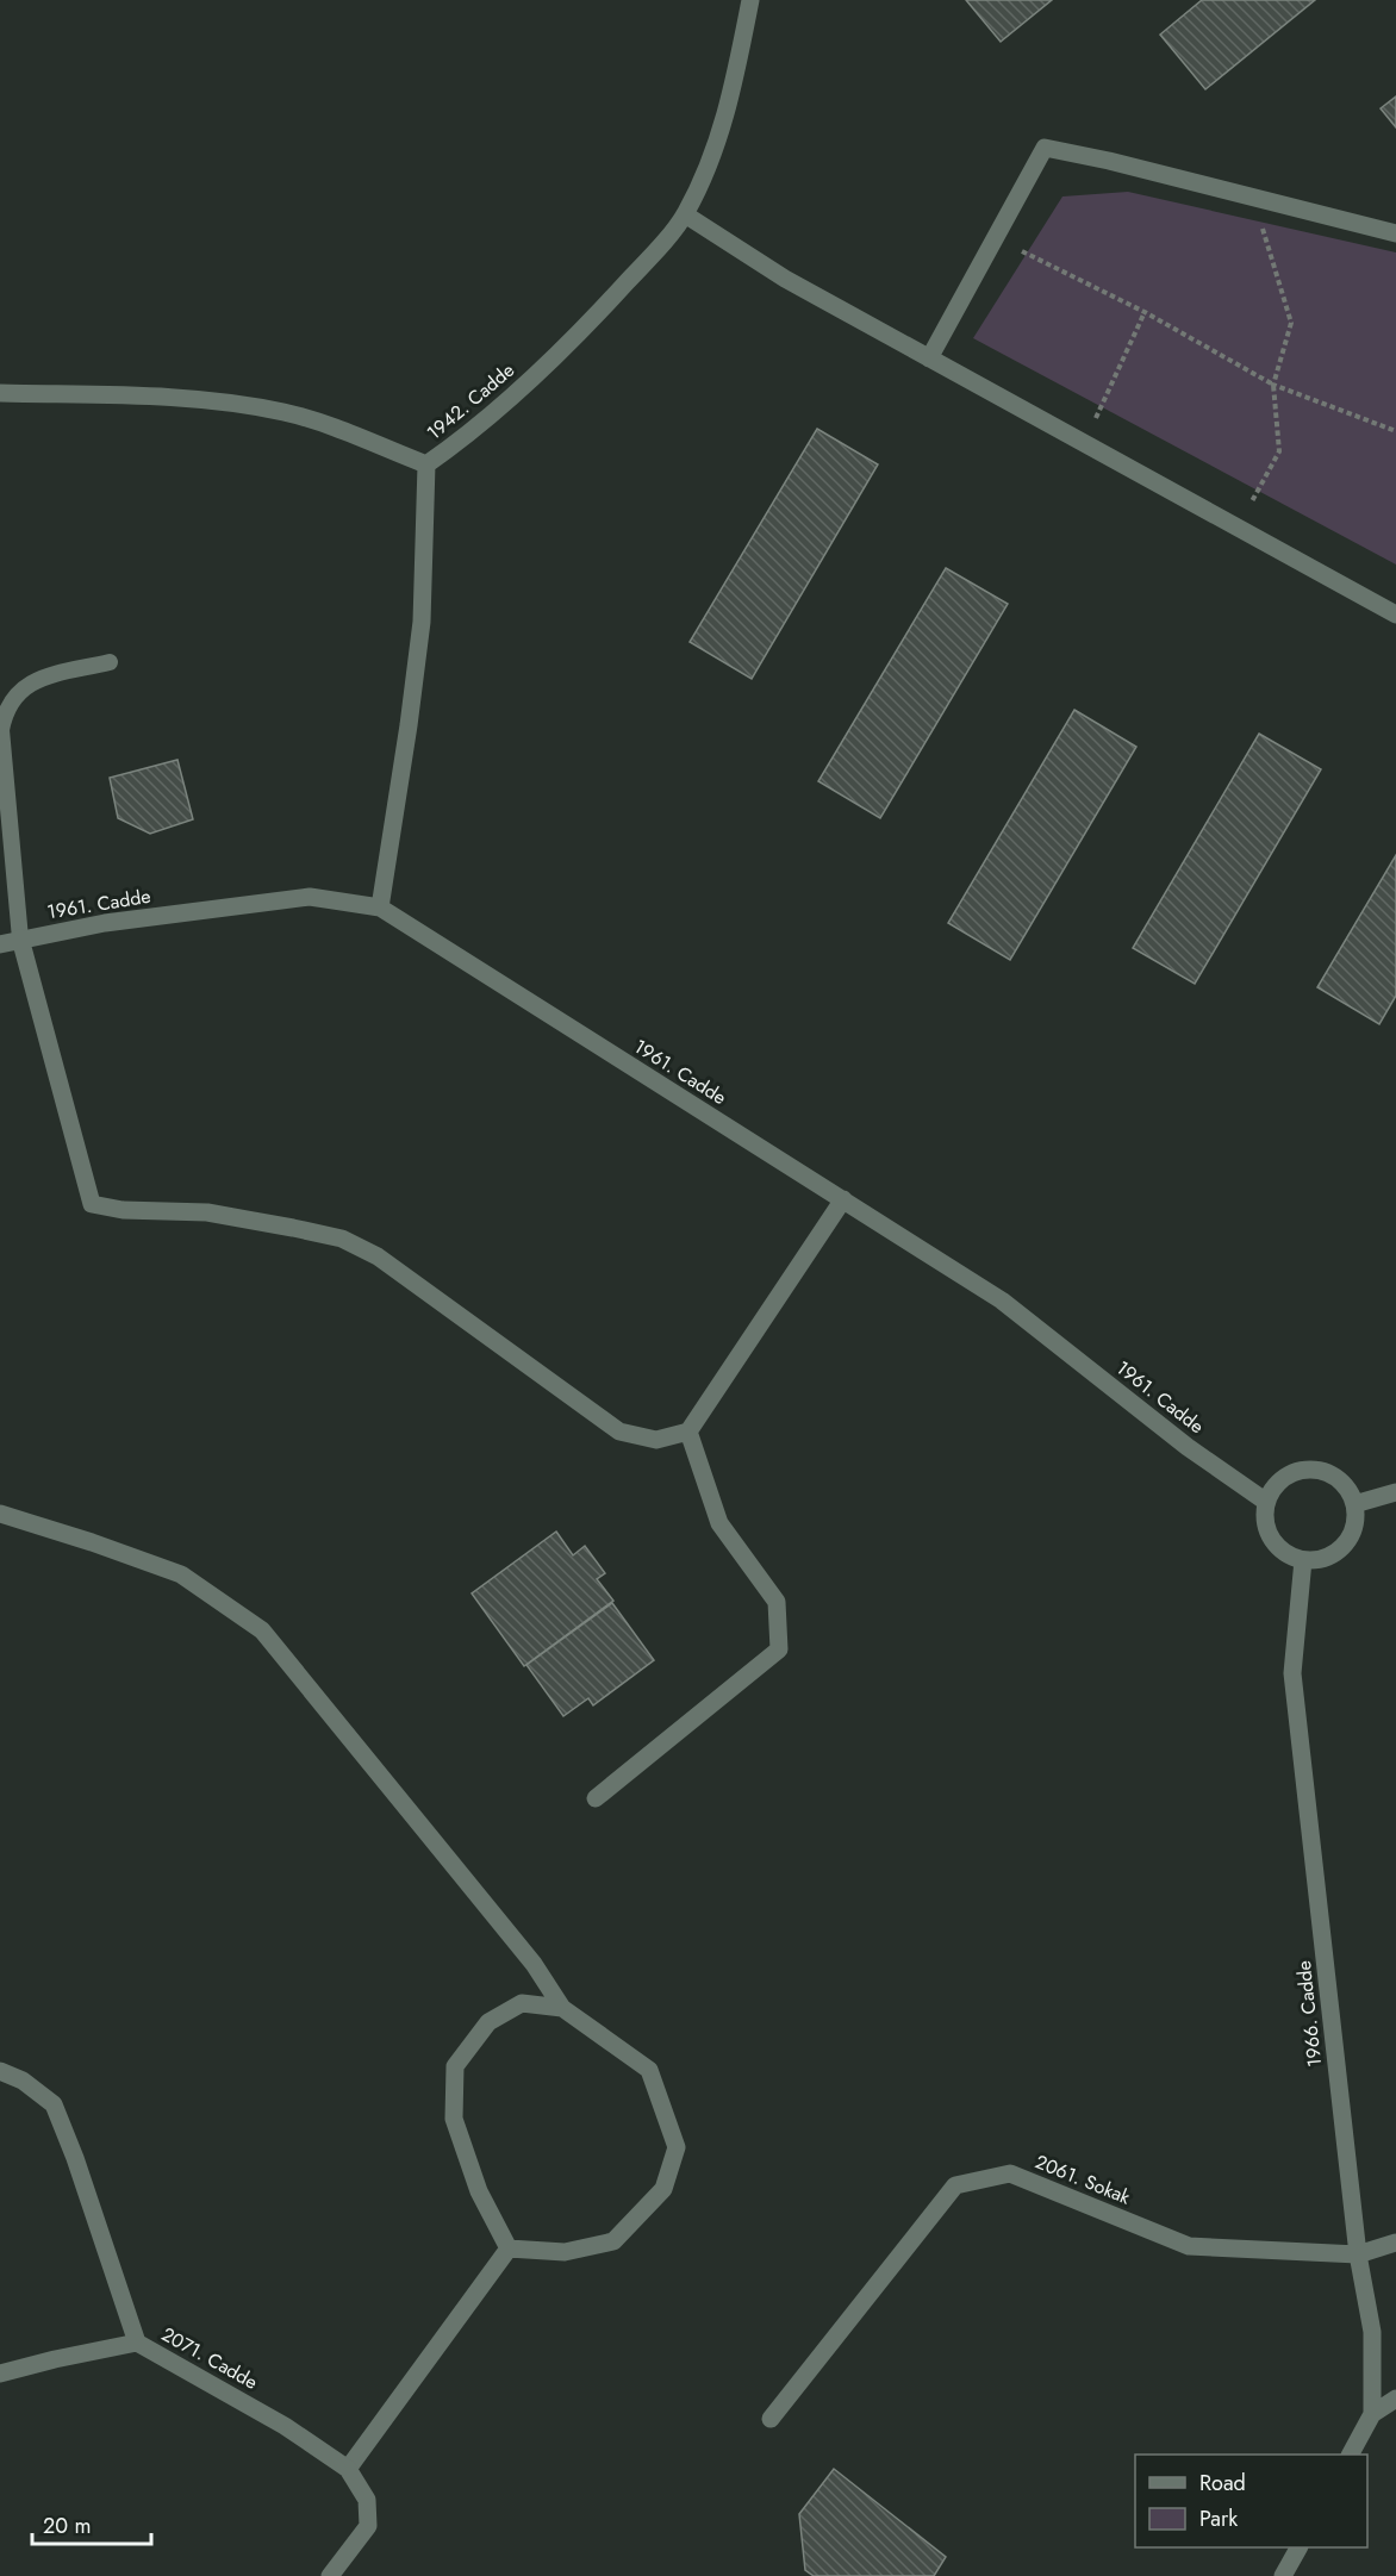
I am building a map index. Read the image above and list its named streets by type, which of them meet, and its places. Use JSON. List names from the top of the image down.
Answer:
{
  "streets": {
    "street": [
      "1942. Cadde",
      "1961. Cadde",
      "1966. Cadde",
      "2061. Sokak",
      "2071. Cadde"
    ]
  },
  "crossings": [
    ["1961. Cadde", "1966. Cadde"],
    ["1966. Cadde", "2061. Sokak"]
  ],
  "legend": ["Road", "Park"],
  "scale_bar": "20 m"
}
